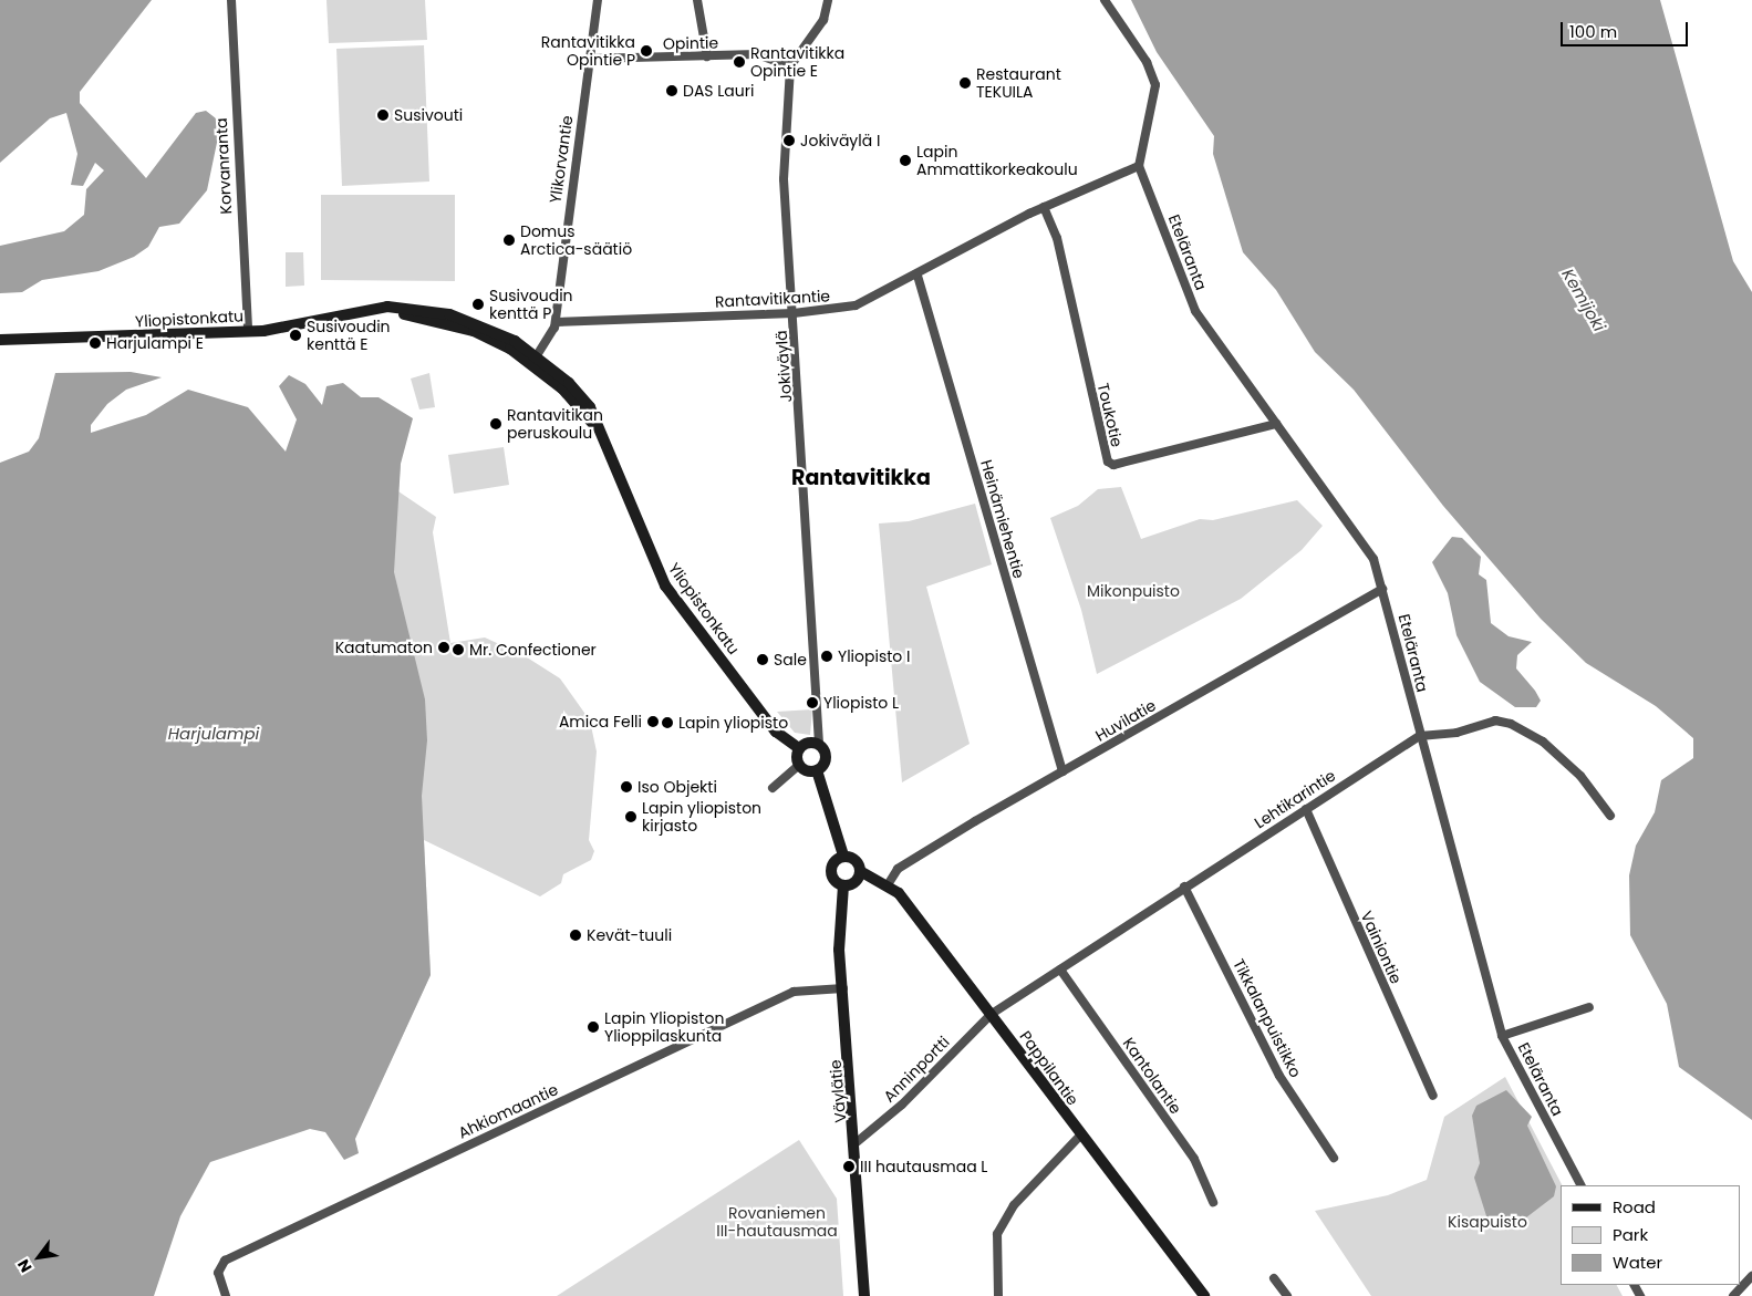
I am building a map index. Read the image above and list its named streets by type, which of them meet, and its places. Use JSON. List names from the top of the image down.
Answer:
{
  "streets": {
    "street": [
      "Opintie",
      "Ylikorvantie",
      "Korvanranta",
      "Eteläranta",
      "Rantavitikantie",
      "Yliopistonkatu",
      "Jokiväylä",
      "Toukotie",
      "Heinämiehentie",
      "Huvilatie",
      "Lehtikarintie",
      "Vainiontie",
      "Tikkalanpuistikko",
      "Pappilantie",
      "Anninportti",
      "Kantolantie",
      "Väylätie",
      "Ahkiomaantie"
    ]
  },
  "crossings": [
    ["Opintie", "Ylikorvantie"],
    ["Opintie", "Jokiväylä"],
    ["Ylikorvantie", "Rantavitikantie"],
    ["Korvanranta", "Yliopistonkatu"],
    ["Eteläranta", "Rantavitikantie"],
    ["Eteläranta", "Toukotie"],
    ["Eteläranta", "Huvilatie"],
    ["Eteläranta", "Lehtikarintie"],
    ["Rantavitikantie", "Jokiväylä"],
    ["Rantavitikantie", "Toukotie"],
    ["Rantavitikantie", "Heinämiehentie"],
    ["Yliopistonkatu", "Jokiväylä"],
    ["Heinämiehentie", "Huvilatie"],
    ["Huvilatie", "Pappilantie"],
    ["Lehtikarintie", "Vainiontie"],
    ["Lehtikarintie", "Tikkalanpuistikko"],
    ["Lehtikarintie", "Pappilantie"],
    ["Lehtikarintie", "Anninportti"],
    ["Lehtikarintie", "Kantolantie"],
    ["Pappilantie", "Anninportti"],
    ["Pappilantie", "Väylätie"],
    ["Anninportti", "Väylätie"],
    ["Väylätie", "Ahkiomaantie"]
  ],
  "districts": ["Rantavitikka"],
  "water": ["Kemijoki", "Harjulampi"],
  "parks": ["Mikonpuisto", "Rovaniemen III-hautausmaa", "Kisapuisto"],
  "places": [
    "Rantavitikka Opintie P",
    "Rantavitikka Opintie E",
    "Restaurant TEKUILA",
    "DAS Lauri",
    "Susivouti",
    "Jokiväylä I",
    "Lapin Ammattikorkeakoulu",
    "Domus Arctica-säätiö",
    "Susivoudin kenttä P",
    "Susivoudin kenttä E",
    "Harjulampi E",
    "Rantavitikan peruskoulu",
    "Kaatumaton",
    "Mr. Confectioner",
    "Yliopisto I",
    "Sale",
    "Yliopisto L",
    "Amica Felli",
    "Lapin yliopisto",
    "Iso Objekti",
    "Lapin yliopiston kirjasto",
    "Kevät-tuuli",
    "Lapin Yliopiston Ylioppilaskunta",
    "III hautausmaa L"
  ],
  "legend": ["Road", "Park", "Water"],
  "scale_bar": "100 m",
  "north": "bottom left"
}
